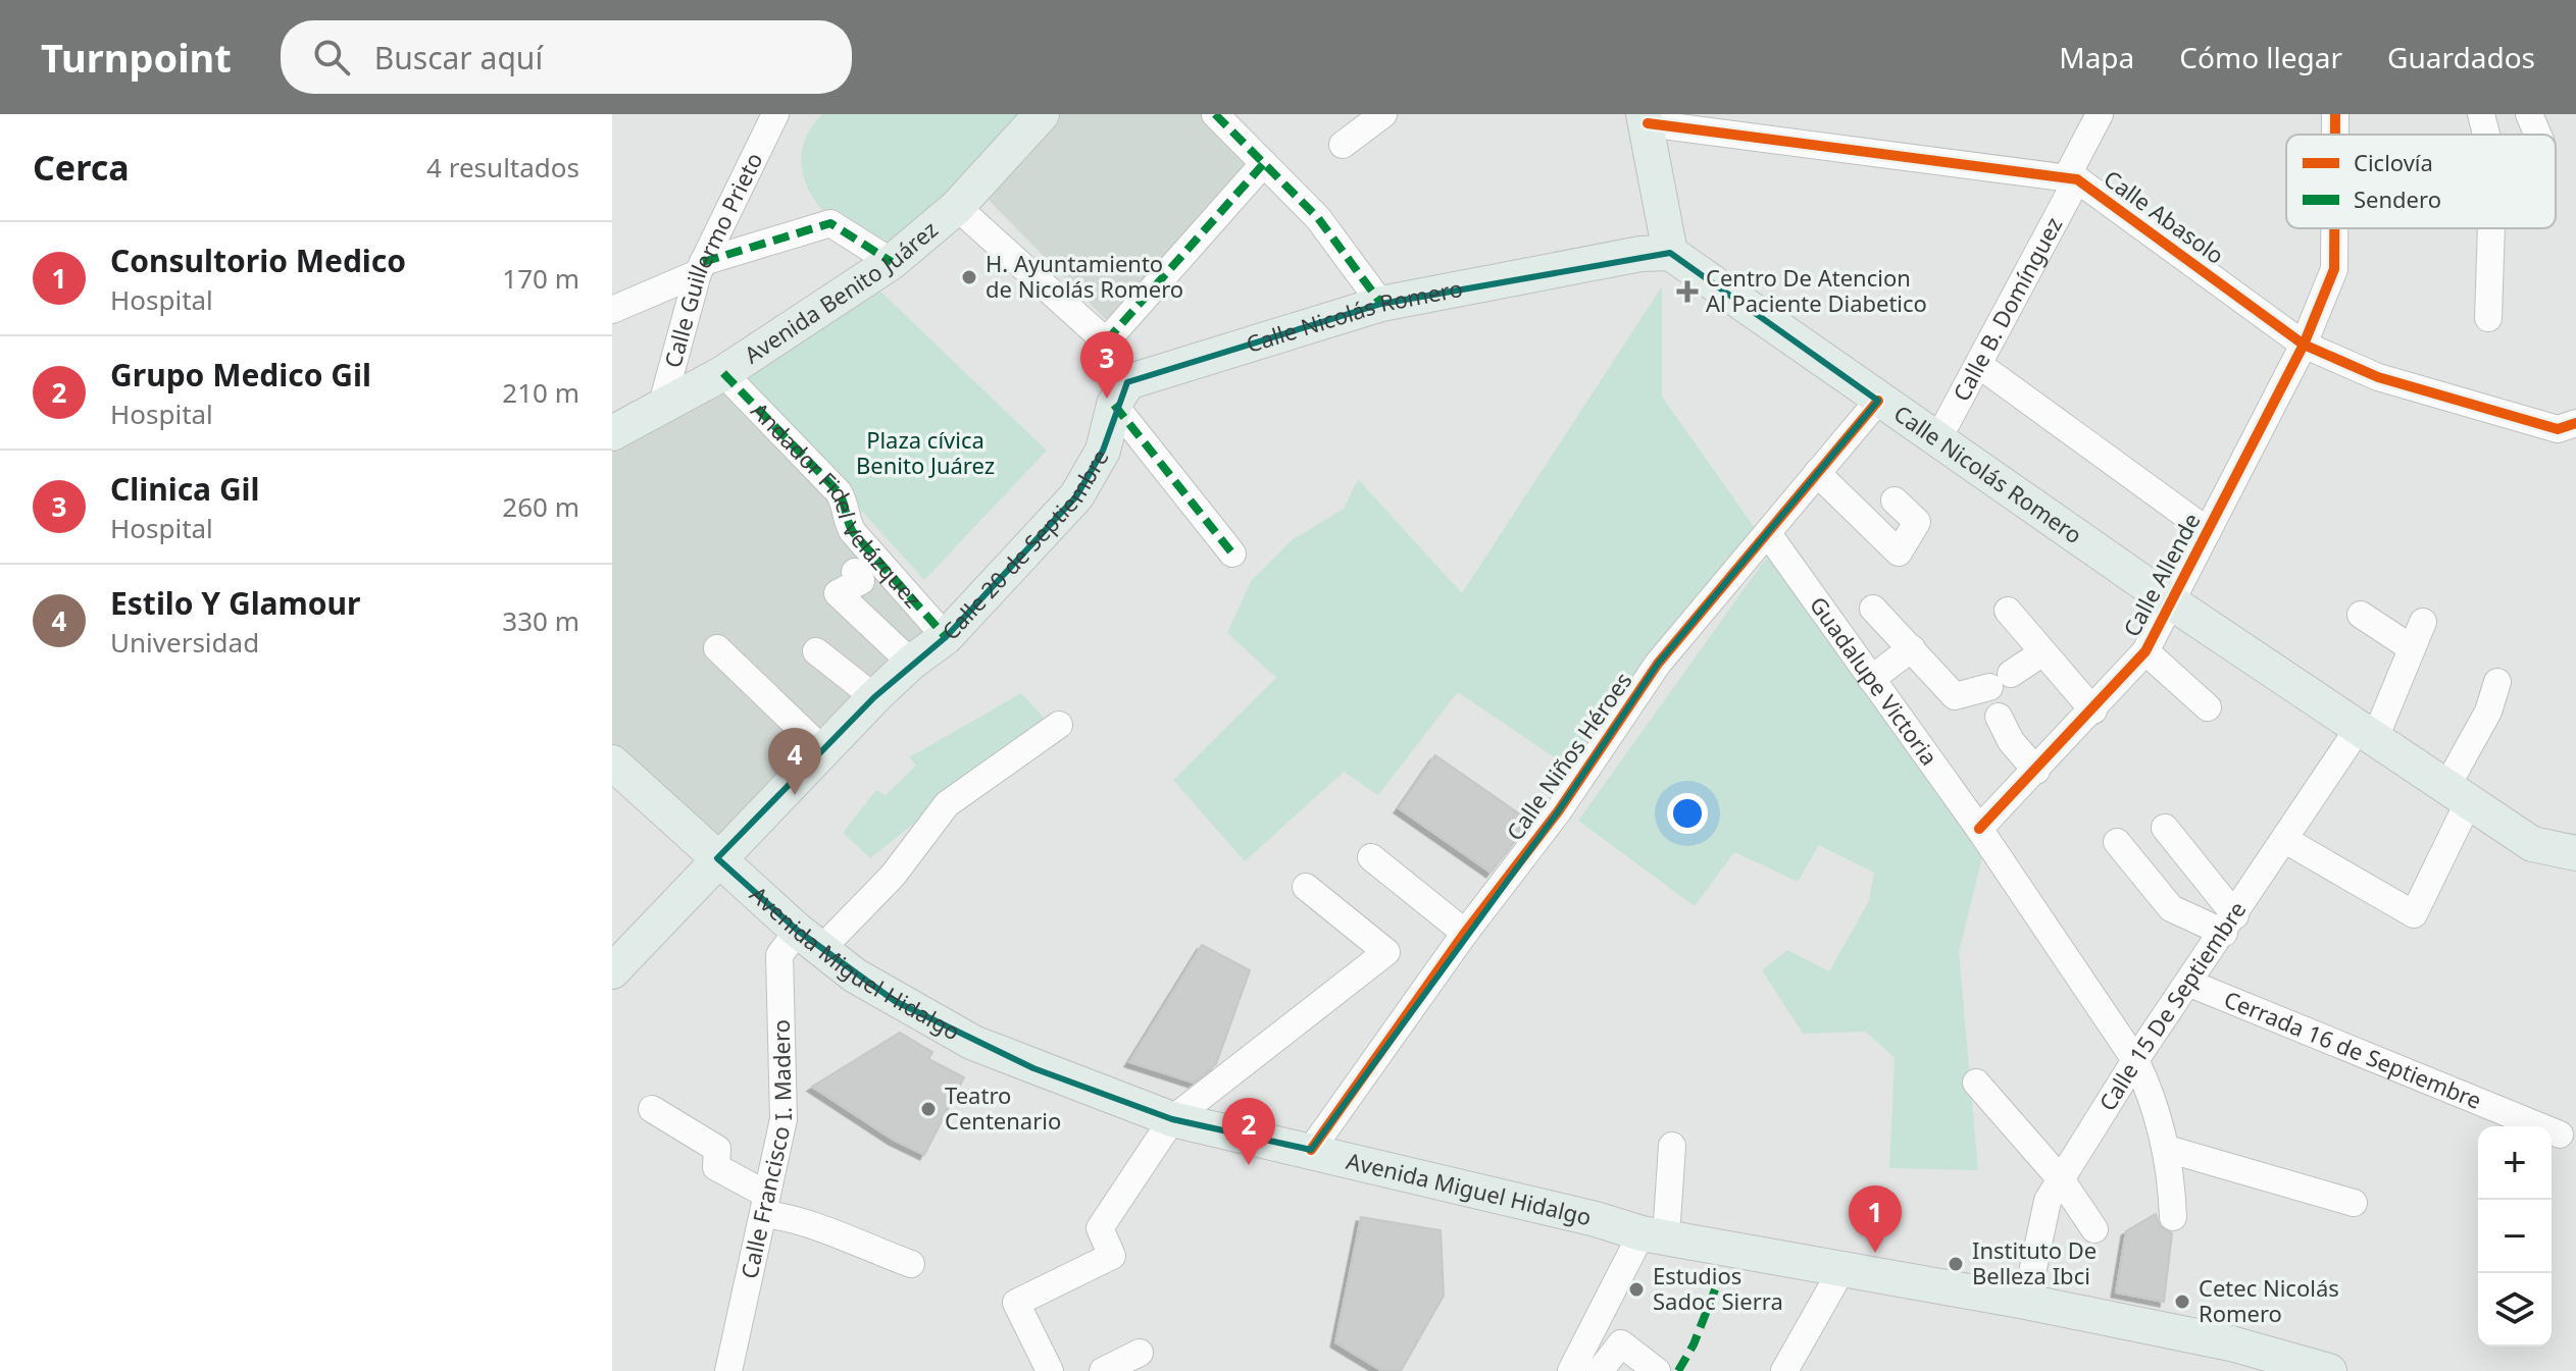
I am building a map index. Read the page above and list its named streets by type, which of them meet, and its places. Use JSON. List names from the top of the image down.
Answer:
{
  "streets": {
    "main road": [
      "Avenida Benito Juárez",
      "Calle Nicolás Romero",
      "Calle 20 de Septiembre",
      "Avenida Miguel Hidalgo"
    ],
    "street": [
      "Calle Abasolo",
      "Calle Guillermo Prieto",
      "Calle B. Domínguez",
      "Andador Fidel Velázquez",
      "Calle Allende",
      "Guadalupe Victoria",
      "Calle Niños Héroes",
      "Calle 15 De Septiembre",
      "Cerrada 16 de Septiembre",
      "Calle Francisco I. Madero"
    ]
  },
  "crossings": [
    ["Calle Abasolo", "Calle B. Domínguez"],
    ["Calle Abasolo", "Calle Allende"],
    ["Calle Guillermo Prieto", "Avenida Benito Juárez"],
    ["Avenida Benito Juárez", "Andador Fidel Velázquez"],
    ["Calle B. Domínguez", "Calle Nicolás Romero"],
    ["Calle Nicolás Romero", "Calle 20 de Septiembre"],
    ["Calle Nicolás Romero", "Calle Allende"],
    ["Calle Nicolás Romero", "Calle Niños Héroes"],
    ["Calle Nicolás Romero", "Calle 15 De Septiembre"],
    ["Andador Fidel Velázquez", "Calle 20 de Septiembre"],
    ["Calle 20 de Septiembre", "Avenida Miguel Hidalgo"],
    ["Calle Allende", "Guadalupe Victoria"],
    ["Guadalupe Victoria", "Calle Niños Héroes"],
    ["Guadalupe Victoria", "Calle 15 De Septiembre"],
    ["Calle Niños Héroes", "Avenida Miguel Hidalgo"],
    ["Avenida Miguel Hidalgo", "Calle 15 De Septiembre"],
    ["Avenida Miguel Hidalgo", "Calle Francisco I. Madero"],
    ["Calle 15 De Septiembre", "Cerrada 16 de Septiembre"]
  ],
  "parks": ["Plaza cívica Benito Juárez"],
  "places": {
    "other": [
      "H. Ayuntamiento de Nicolás Romero",
      "Teatro Centenario",
      "Instituto De Belleza Ibci",
      "Estudios Sadoc Sierra",
      "Cetec Nicolás Romero"
    ],
    "health": ["Centro De Atencion Al Paciente Diabetico"]
  },
  "legend": ["Ciclovía", "Sendero"],
  "page": {
    "header": "Turnpoint",
    "search": "Buscar aquí",
    "nav": ["Mapa", "Cómo llegar", "Guardados"],
    "heading": ["Cerca", "4 resultados"],
    "list": [
      {
        "mark": "1",
        "name": "Consultorio Medico",
        "note": "Hospital",
        "value": "170 m"
      },
      {
        "mark": "2",
        "name": "Grupo Medico Gil",
        "note": "Hospital",
        "value": "210 m"
      },
      {
        "mark": "3",
        "name": "Clinica Gil",
        "note": "Hospital",
        "value": "260 m"
      },
      {
        "mark": "4",
        "name": "Estilo Y Glamour",
        "note": "Universidad",
        "value": "330 m"
      }
    ],
    "pins": [
      "3",
      "4",
      "2",
      "1"
    ],
    "map_buttons": ["+", "−"]
  }
}
